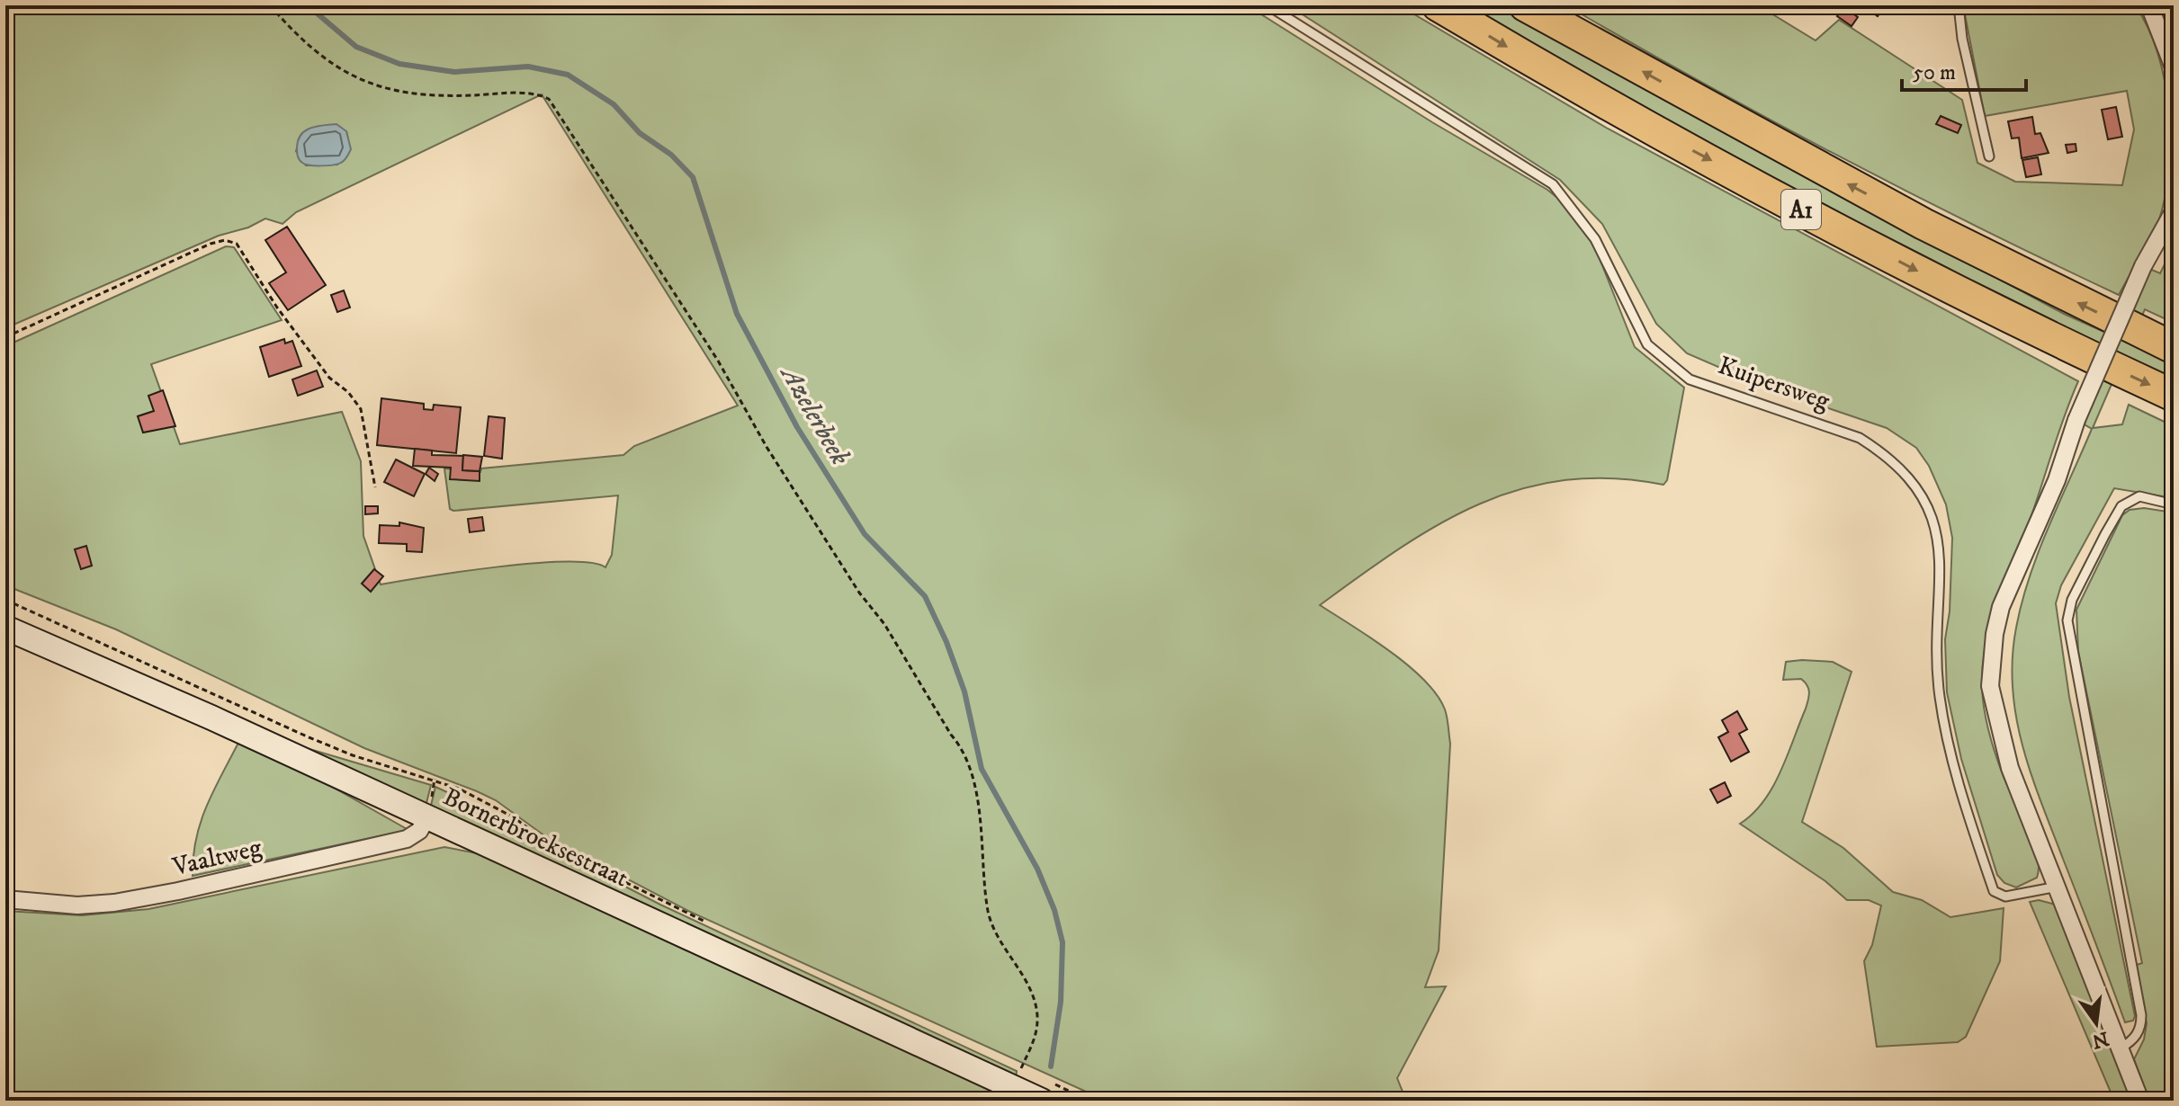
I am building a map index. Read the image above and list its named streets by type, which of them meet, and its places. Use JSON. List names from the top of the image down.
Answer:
{
  "streets": {
    "highway": ["A1"],
    "main road": ["Bornerbroeksestraat"],
    "street": ["Vaaltweg"],
    "lane": ["Kuipersweg"]
  },
  "crossings": [
    ["Bornerbroeksestraat", "Vaaltweg"]
  ],
  "water": ["Azelerbeek"],
  "scale_bar": "50 m",
  "north": "bottom"
}
